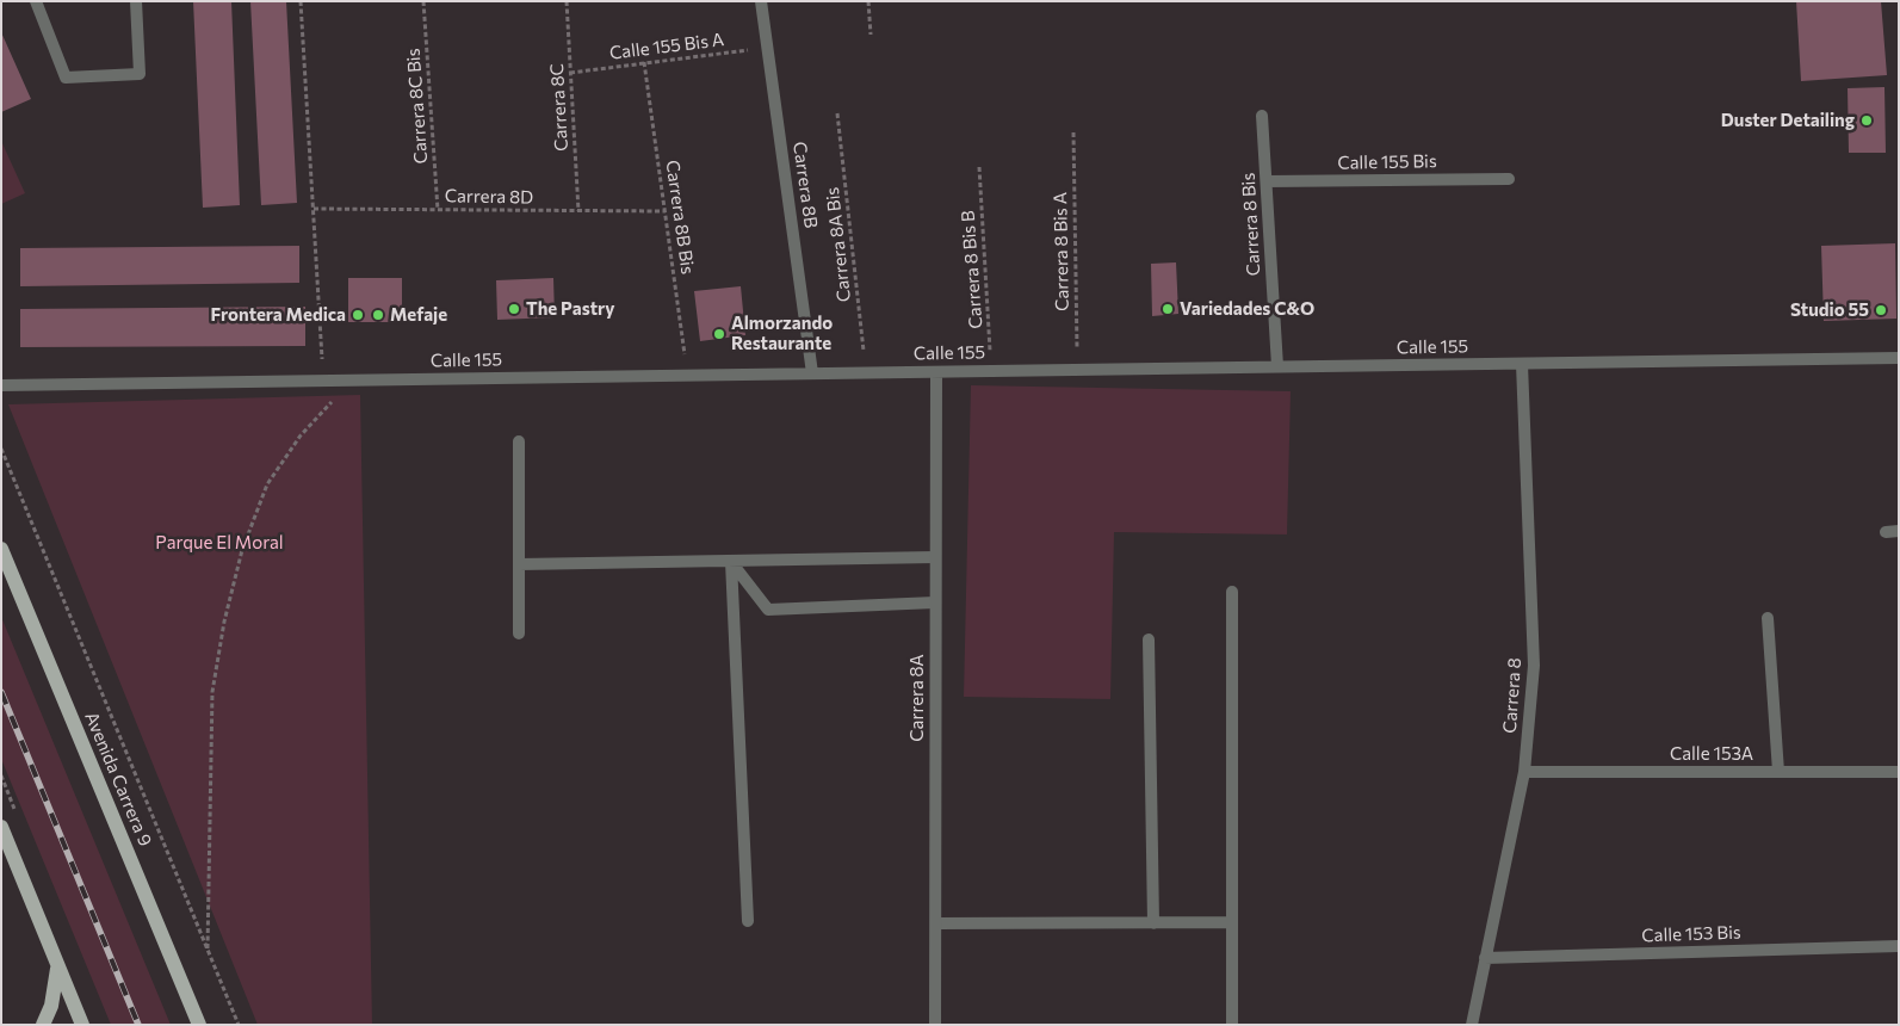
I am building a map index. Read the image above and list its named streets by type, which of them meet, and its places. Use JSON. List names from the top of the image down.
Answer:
{
  "streets": {
    "main road": ["Avenida Carrera 9"],
    "street": [
      "Calle 155 Bis",
      "Carrera 8B",
      "Carrera 8 Bis",
      "Calle 155",
      "Carrera 8",
      "Carrera 8A",
      "Calle 153A",
      "Calle 153 Bis"
    ],
    "path": [
      "Calle 155 Bis A",
      "Carrera 8C Bis",
      "Carrera 8C",
      "Carrera 8D",
      "Carrera 8B Bis",
      "Carrera 8A Bis",
      "Carrera 8 Bis A",
      "Carrera 8 Bis B"
    ]
  },
  "crossings": [
    ["Calle 155 Bis A", "Carrera 8C"],
    ["Calle 155 Bis A", "Carrera 8B"],
    ["Calle 155 Bis A", "Carrera 8B Bis"],
    ["Carrera 8C Bis", "Carrera 8D"],
    ["Carrera 8C", "Carrera 8D"],
    ["Calle 155 Bis", "Carrera 8 Bis"],
    ["Carrera 8B", "Calle 155"],
    ["Carrera 8D", "Carrera 8B Bis"],
    ["Carrera 8B Bis", "Calle 155"],
    ["Carrera 8 Bis", "Calle 155"],
    ["Carrera 8A Bis", "Calle 155"],
    ["Carrera 8 Bis A", "Calle 155"],
    ["Carrera 8 Bis B", "Calle 155"],
    ["Calle 155", "Carrera 8"],
    ["Calle 155", "Carrera 8A"],
    ["Carrera 8", "Calle 153A"],
    ["Carrera 8", "Calle 153 Bis"]
  ],
  "parks": ["Parque El Moral"],
  "places": [
    "Duster Detailing",
    "The Pastry",
    "Variedades C&O",
    "Studio 55",
    "Frontera Medica",
    "Mefaje",
    "Almorzando Restaurante"
  ]
}
